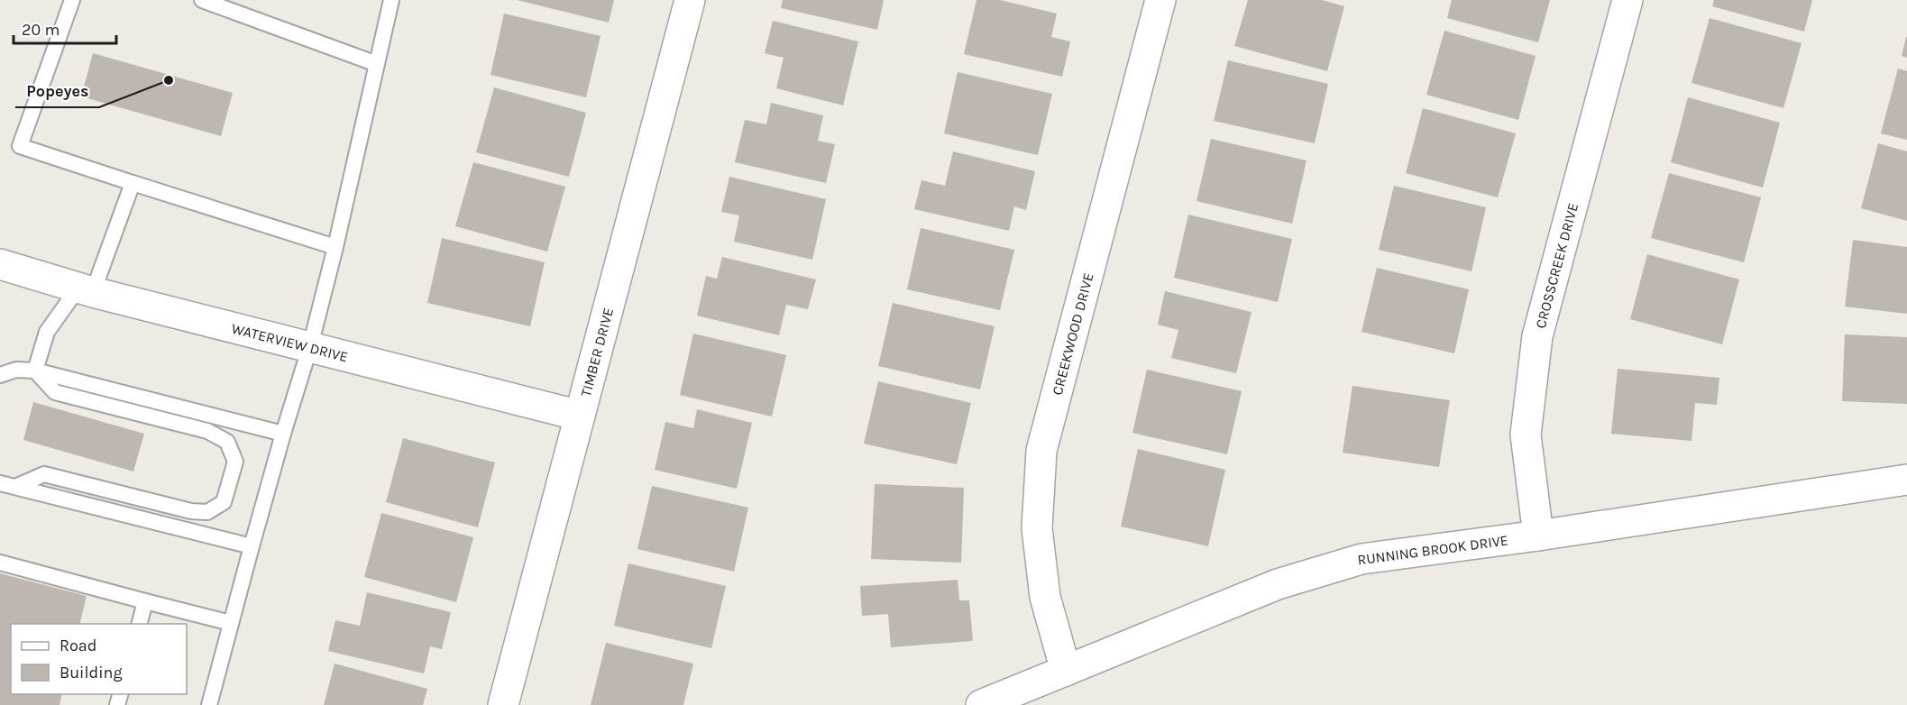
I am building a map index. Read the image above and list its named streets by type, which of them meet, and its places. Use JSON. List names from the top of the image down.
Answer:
{
  "streets": {
    "street": [
      "CROSSCREEK DRIVE",
      "CREEKWOOD DRIVE",
      "WATERVIEW DRIVE",
      "TIMBER DRIVE",
      "RUNNING BROOK DRIVE"
    ]
  },
  "crossings": [
    ["CROSSCREEK DRIVE", "RUNNING BROOK DRIVE"],
    ["CREEKWOOD DRIVE", "RUNNING BROOK DRIVE"],
    ["WATERVIEW DRIVE", "TIMBER DRIVE"]
  ],
  "places": ["Popeyes"],
  "legend": ["Road", "Building"],
  "scale_bar": "20 m"
}
